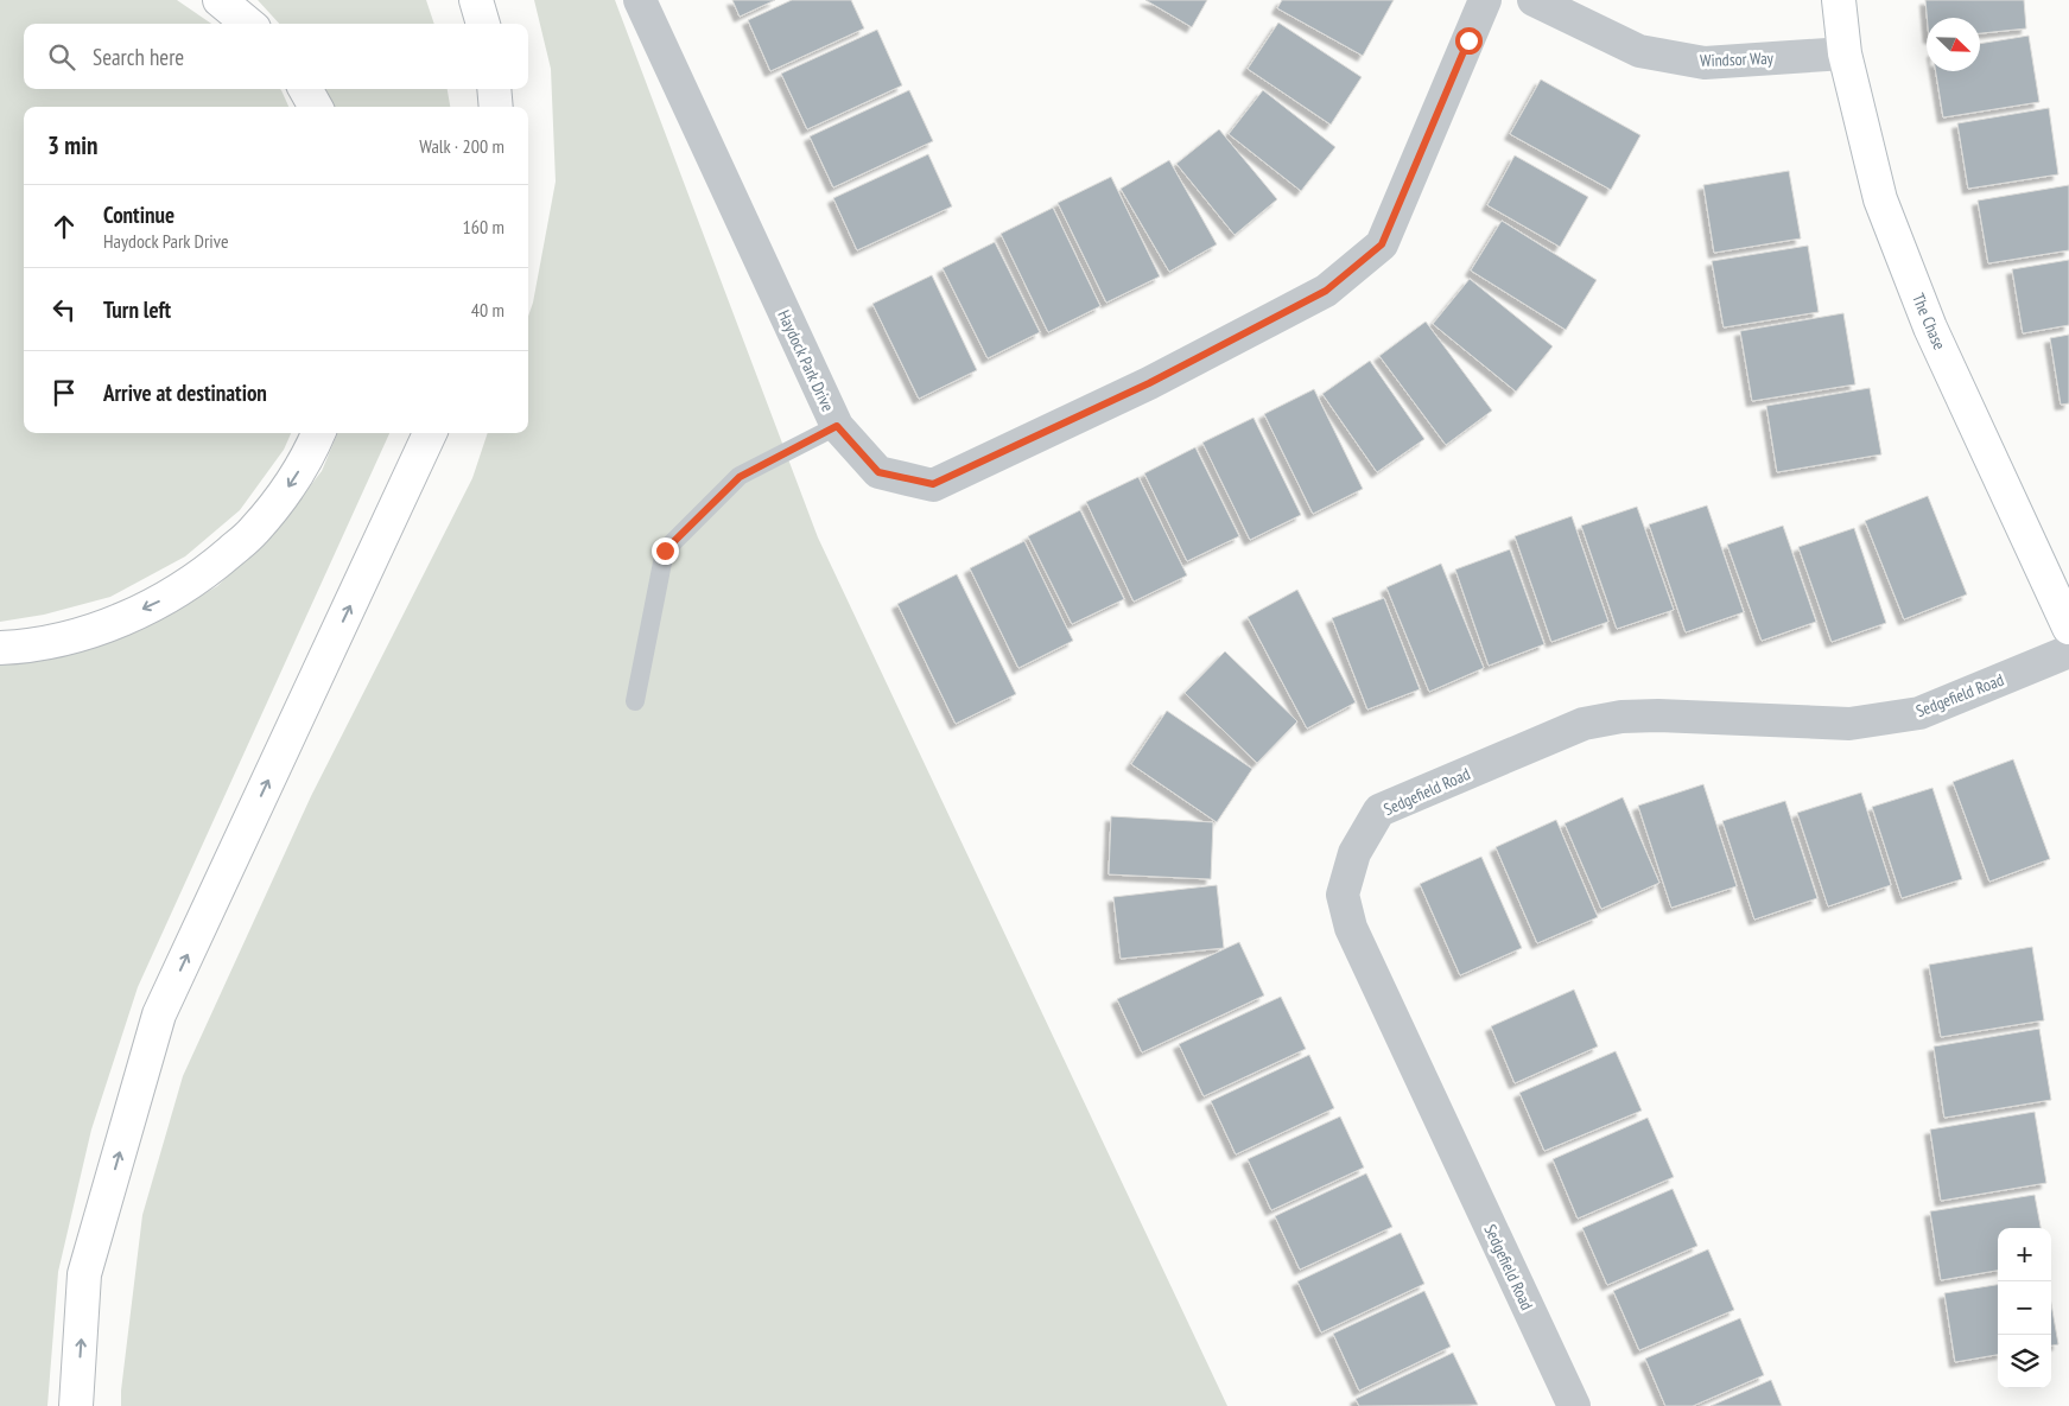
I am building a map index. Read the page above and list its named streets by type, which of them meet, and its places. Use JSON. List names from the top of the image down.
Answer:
{
  "streets": {
    "main road": ["The Chase"],
    "street": ["Windsor Way", "Haydock Park Drive", "Sedgefield Road"]
  },
  "crossings": [
    ["Windsor Way", "The Chase"]
  ],
  "north": "bottom right",
  "page": {
    "search": "Search here",
    "heading": ["3 min", "Walk · 200 m"],
    "list": [
      ["Continue", "Haydock Park Drive", "160 m"],
      ["Turn left", "40 m"],
      "Arrive at destination"
    ],
    "map_buttons": ["+", "−"]
  }
}
